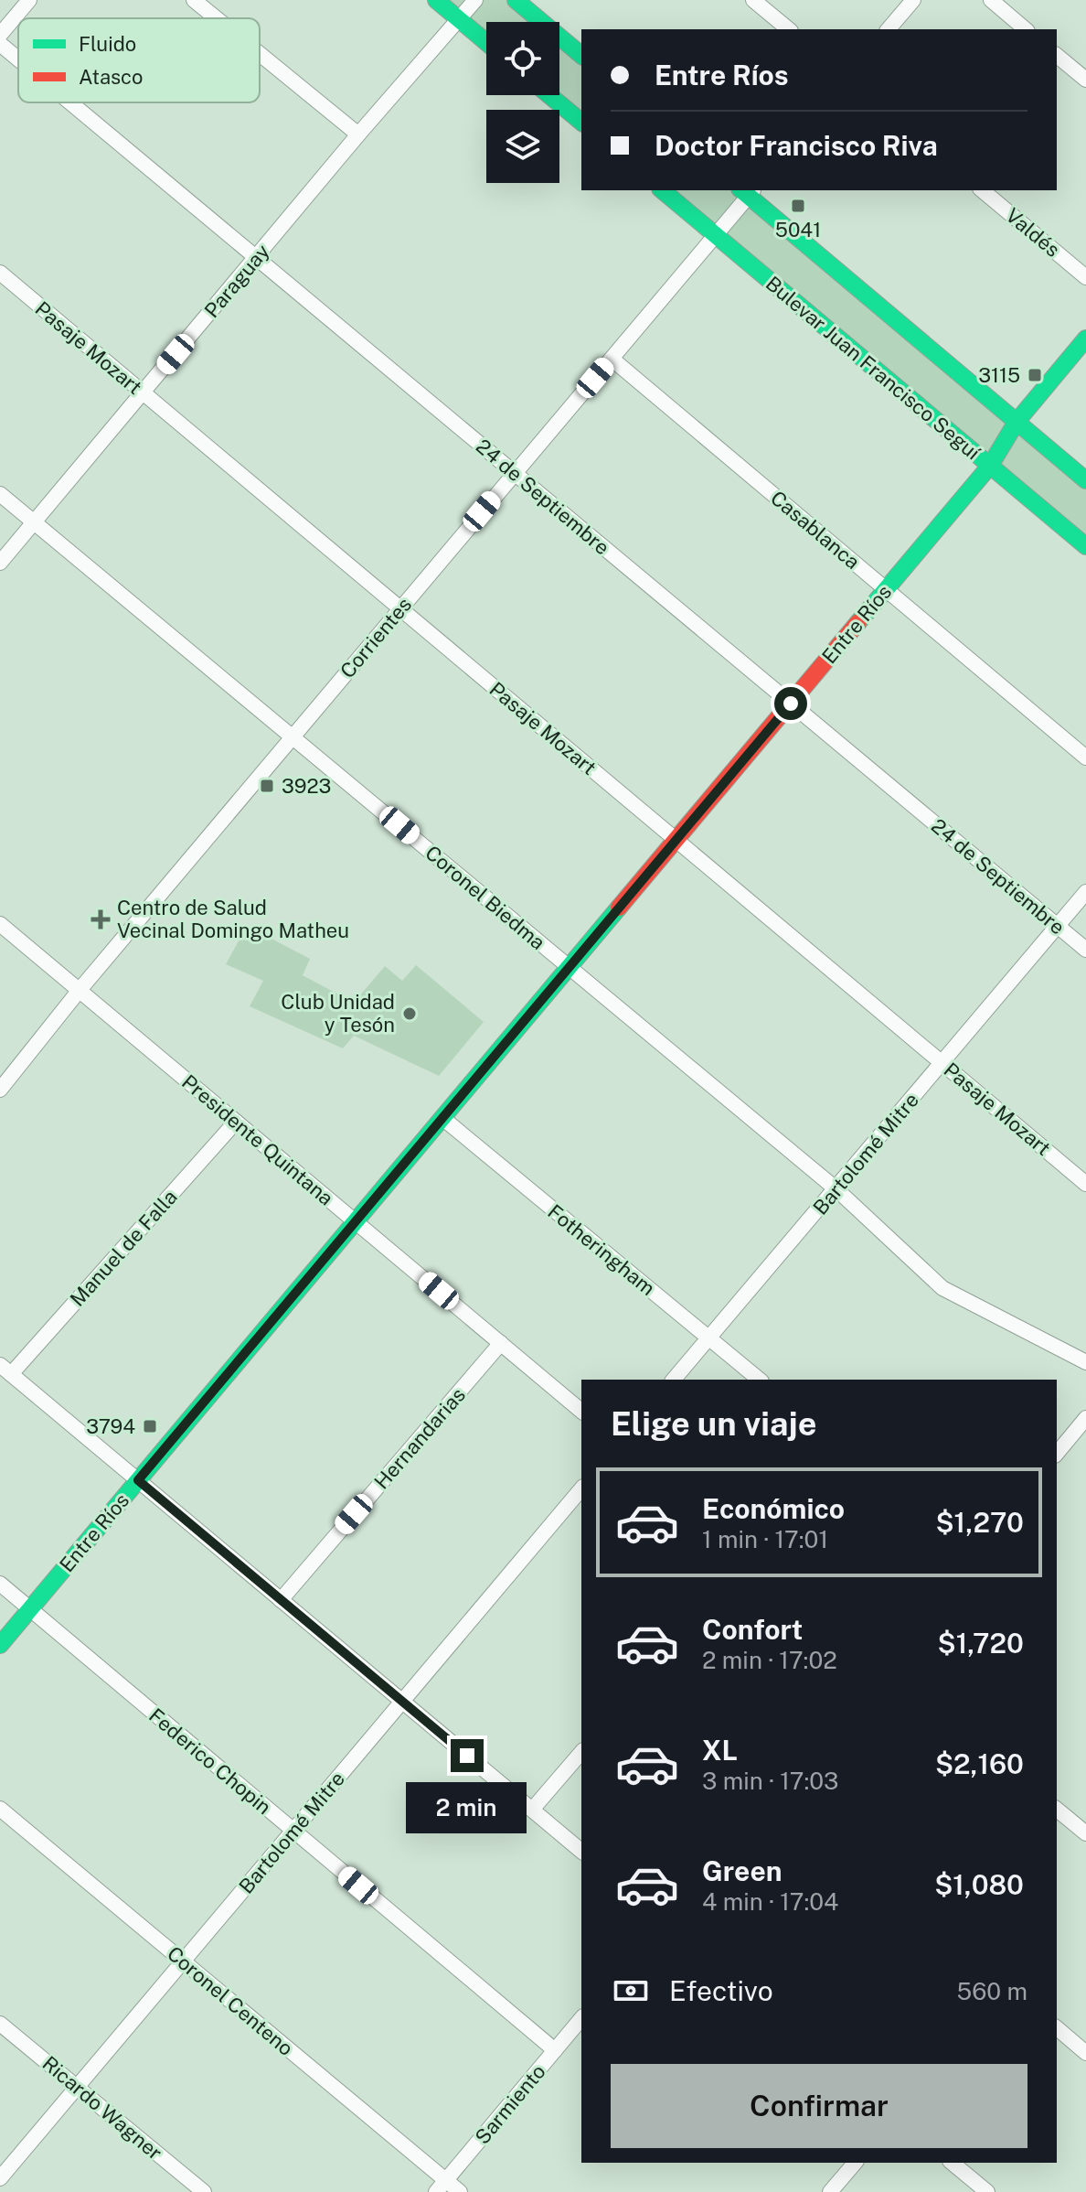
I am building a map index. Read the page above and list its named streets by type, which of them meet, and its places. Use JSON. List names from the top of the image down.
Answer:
{
  "streets": {
    "street": [
      "Valdés",
      "Paraguay",
      "Pasaje Mozart",
      "Bulevar Juan Francisco Seguí",
      "24 de Septiembre",
      "Casablanca",
      "Entre Ríos",
      "Corrientes",
      "Coronel Biedma",
      "Presidente Quintana",
      "Bartolomé Mitre",
      "Manuel de Falla",
      "Fotheringham",
      "Hernandarias",
      "Federico Chopin",
      "Coronel Centeno",
      "Sarmiento",
      "Ricardo Wagner"
    ]
  },
  "crossings": [
    ["Paraguay", "Pasaje Mozart"],
    ["Paraguay", "24 de Septiembre"],
    ["Paraguay", "Coronel Biedma"],
    ["Pasaje Mozart", "Entre Ríos"],
    ["Pasaje Mozart", "Corrientes"],
    ["Pasaje Mozart", "Bartolomé Mitre"],
    ["Bulevar Juan Francisco Seguí", "Entre Ríos"],
    ["Bulevar Juan Francisco Seguí", "Corrientes"],
    ["24 de Septiembre", "Entre Ríos"],
    ["24 de Septiembre", "Corrientes"],
    ["24 de Septiembre", "Bartolomé Mitre"],
    ["Casablanca", "Entre Ríos"],
    ["Casablanca", "Corrientes"],
    ["Entre Ríos", "Coronel Biedma"],
    ["Entre Ríos", "Presidente Quintana"],
    ["Entre Ríos", "Fotheringham"],
    ["Entre Ríos", "Federico Chopin"],
    ["Corrientes", "Coronel Biedma"],
    ["Corrientes", "Presidente Quintana"],
    ["Coronel Biedma", "Bartolomé Mitre"],
    ["Presidente Quintana", "Manuel de Falla"],
    ["Presidente Quintana", "Hernandarias"],
    ["Bartolomé Mitre", "Fotheringham"],
    ["Bartolomé Mitre", "Federico Chopin"],
    ["Bartolomé Mitre", "Coronel Centeno"],
    ["Bartolomé Mitre", "Ricardo Wagner"],
    ["Federico Chopin", "Sarmiento"],
    ["Coronel Centeno", "Sarmiento"]
  ],
  "places": {
    "transit": [
      "5041",
      "3115",
      "3923",
      "3794"
    ],
    "health": ["Centro de Salud Vecinal Domingo Matheu"],
    "other": ["Club Unidad y Tesón"]
  },
  "legend": ["Fluido", "Atasco"],
  "page": {
    "banner": ["Entre Ríos", "Doctor Francisco Riva"],
    "heading": "Elige un viaje",
    "list": [
      {
        "name": "Económico",
        "note": "1 min · 17:01",
        "value": "$1,270"
      },
      {
        "name": "Confort",
        "note": "2 min · 17:02",
        "value": "$1,720"
      },
      {
        "name": "XL",
        "note": "3 min · 17:03",
        "value": "$2,160"
      },
      {
        "name": "Green",
        "note": "4 min · 17:04",
        "value": "$1,080"
      }
    ],
    "bubble": "2 min",
    "pay": ["Efectivo", "560 m"],
    "buttons": "Confirmar"
  }
}
